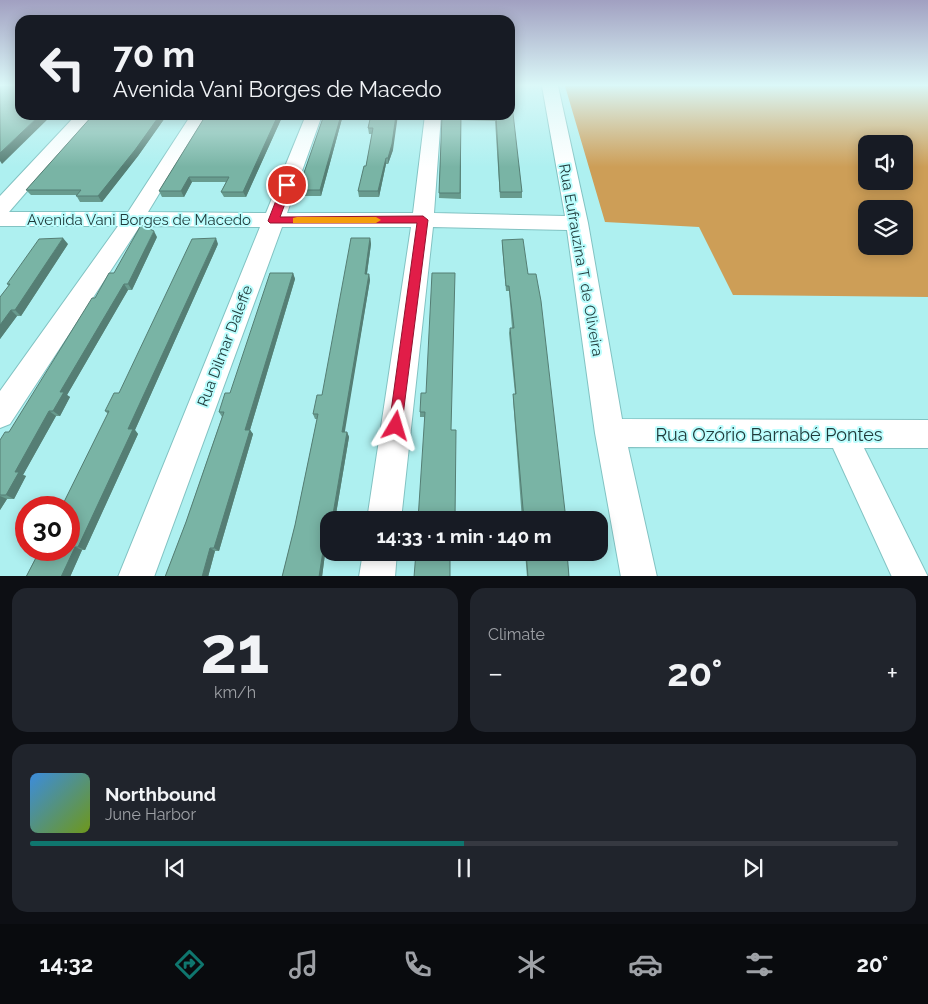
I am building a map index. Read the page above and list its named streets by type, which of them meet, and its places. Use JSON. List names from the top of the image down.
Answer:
{
  "streets": {
    "street": [
      "Avenida Vani Borges de Macedo",
      "Rua Eufrauzina T. de Oliveira",
      "Rua Dilmar Daleffe",
      "Rua Ozório Barnabé Pontes"
    ]
  },
  "crossings": [
    ["Avenida Vani Borges de Macedo", "Rua Eufrauzina T. de Oliveira"],
    ["Avenida Vani Borges de Macedo", "Rua Dilmar Daleffe"],
    ["Rua Eufrauzina T. de Oliveira", "Rua Ozório Barnabé Pontes"]
  ],
  "page": {
    "turn": ["70 m", "Avenida Vani Borges de Macedo"],
    "limit": "30",
    "trip": "14:33 · 1 min · 140 m",
    "tile": [
      ["21", "km/h"],
      "Climate"
    ],
    "heat": ["−", "20°", "+"],
    "song": ["Northbound", "June Harbor"],
    "tabs": ["14:32", "20°"]
  }
}
